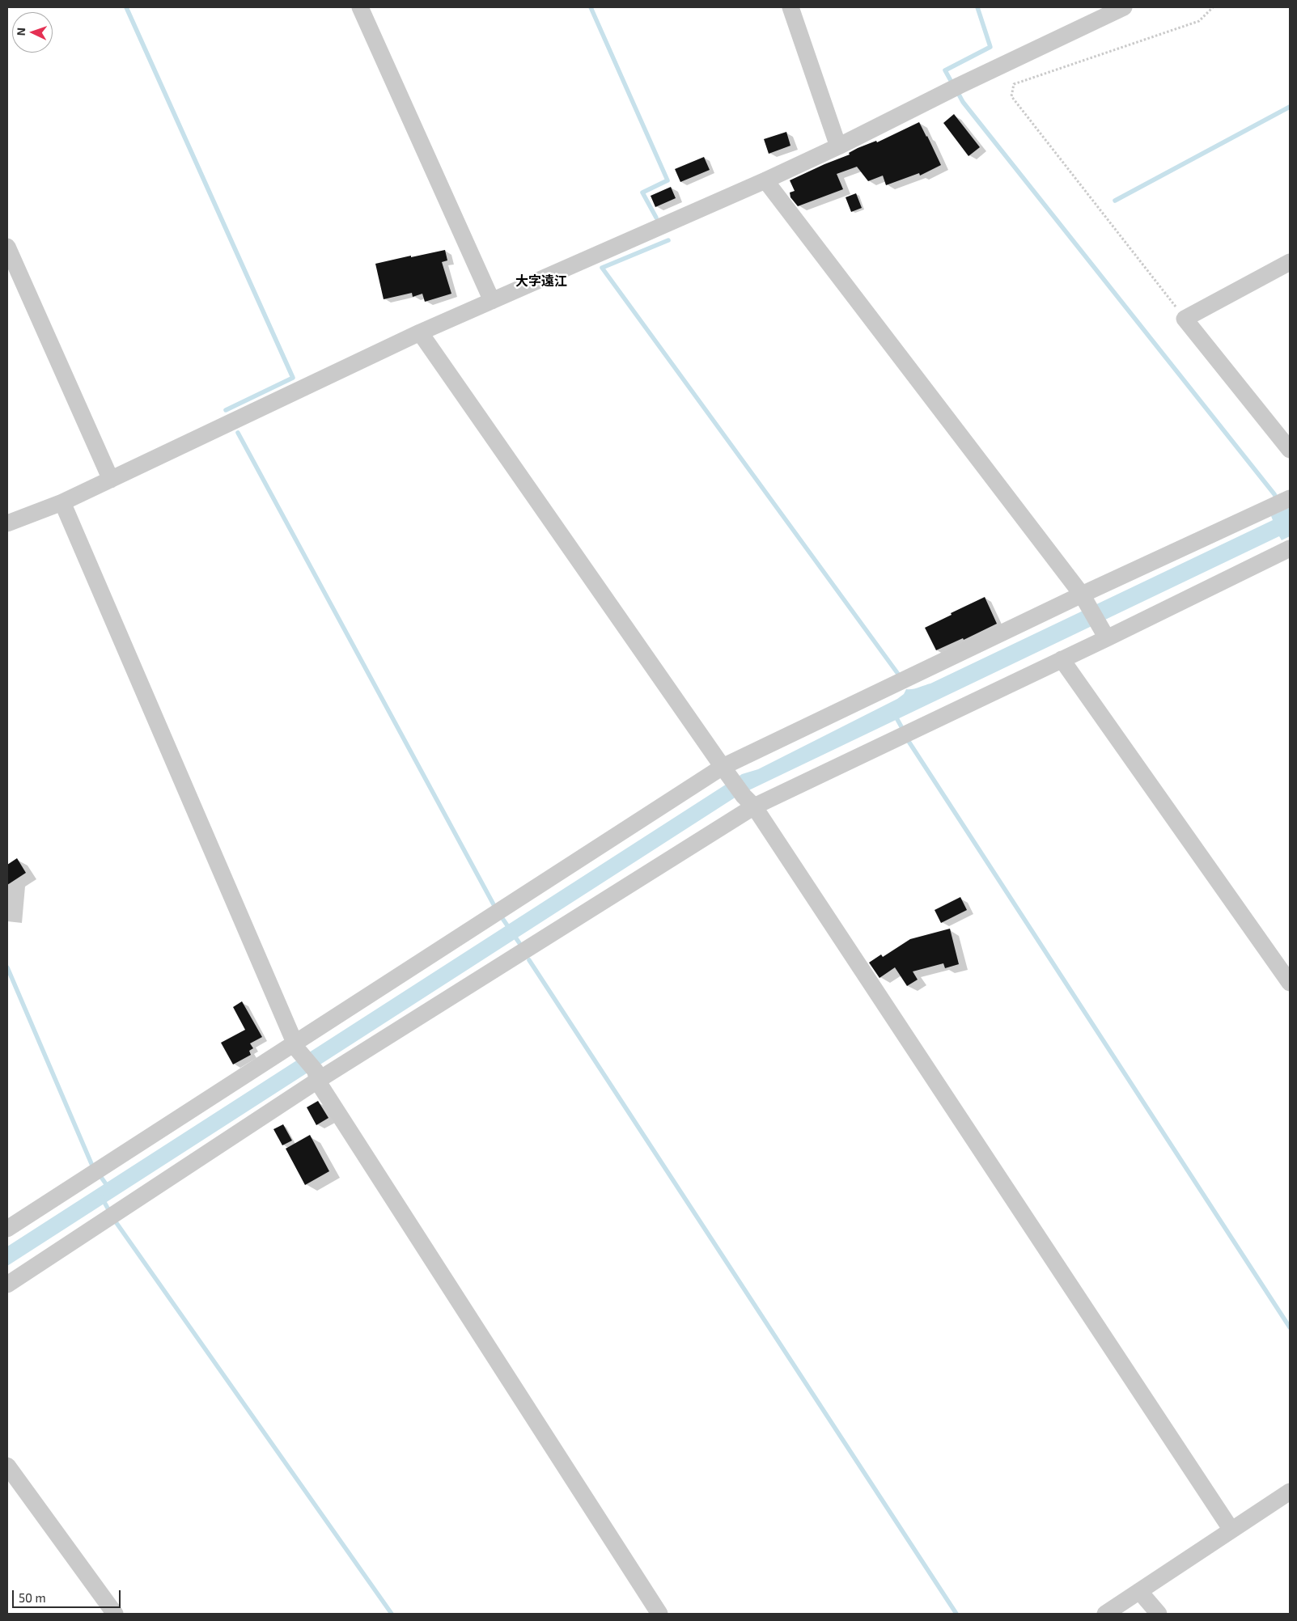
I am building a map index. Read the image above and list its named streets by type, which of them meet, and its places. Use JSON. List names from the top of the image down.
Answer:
{
  "districts": ["大字遠江"],
  "scale_bar": "50 m",
  "north": "left"
}
